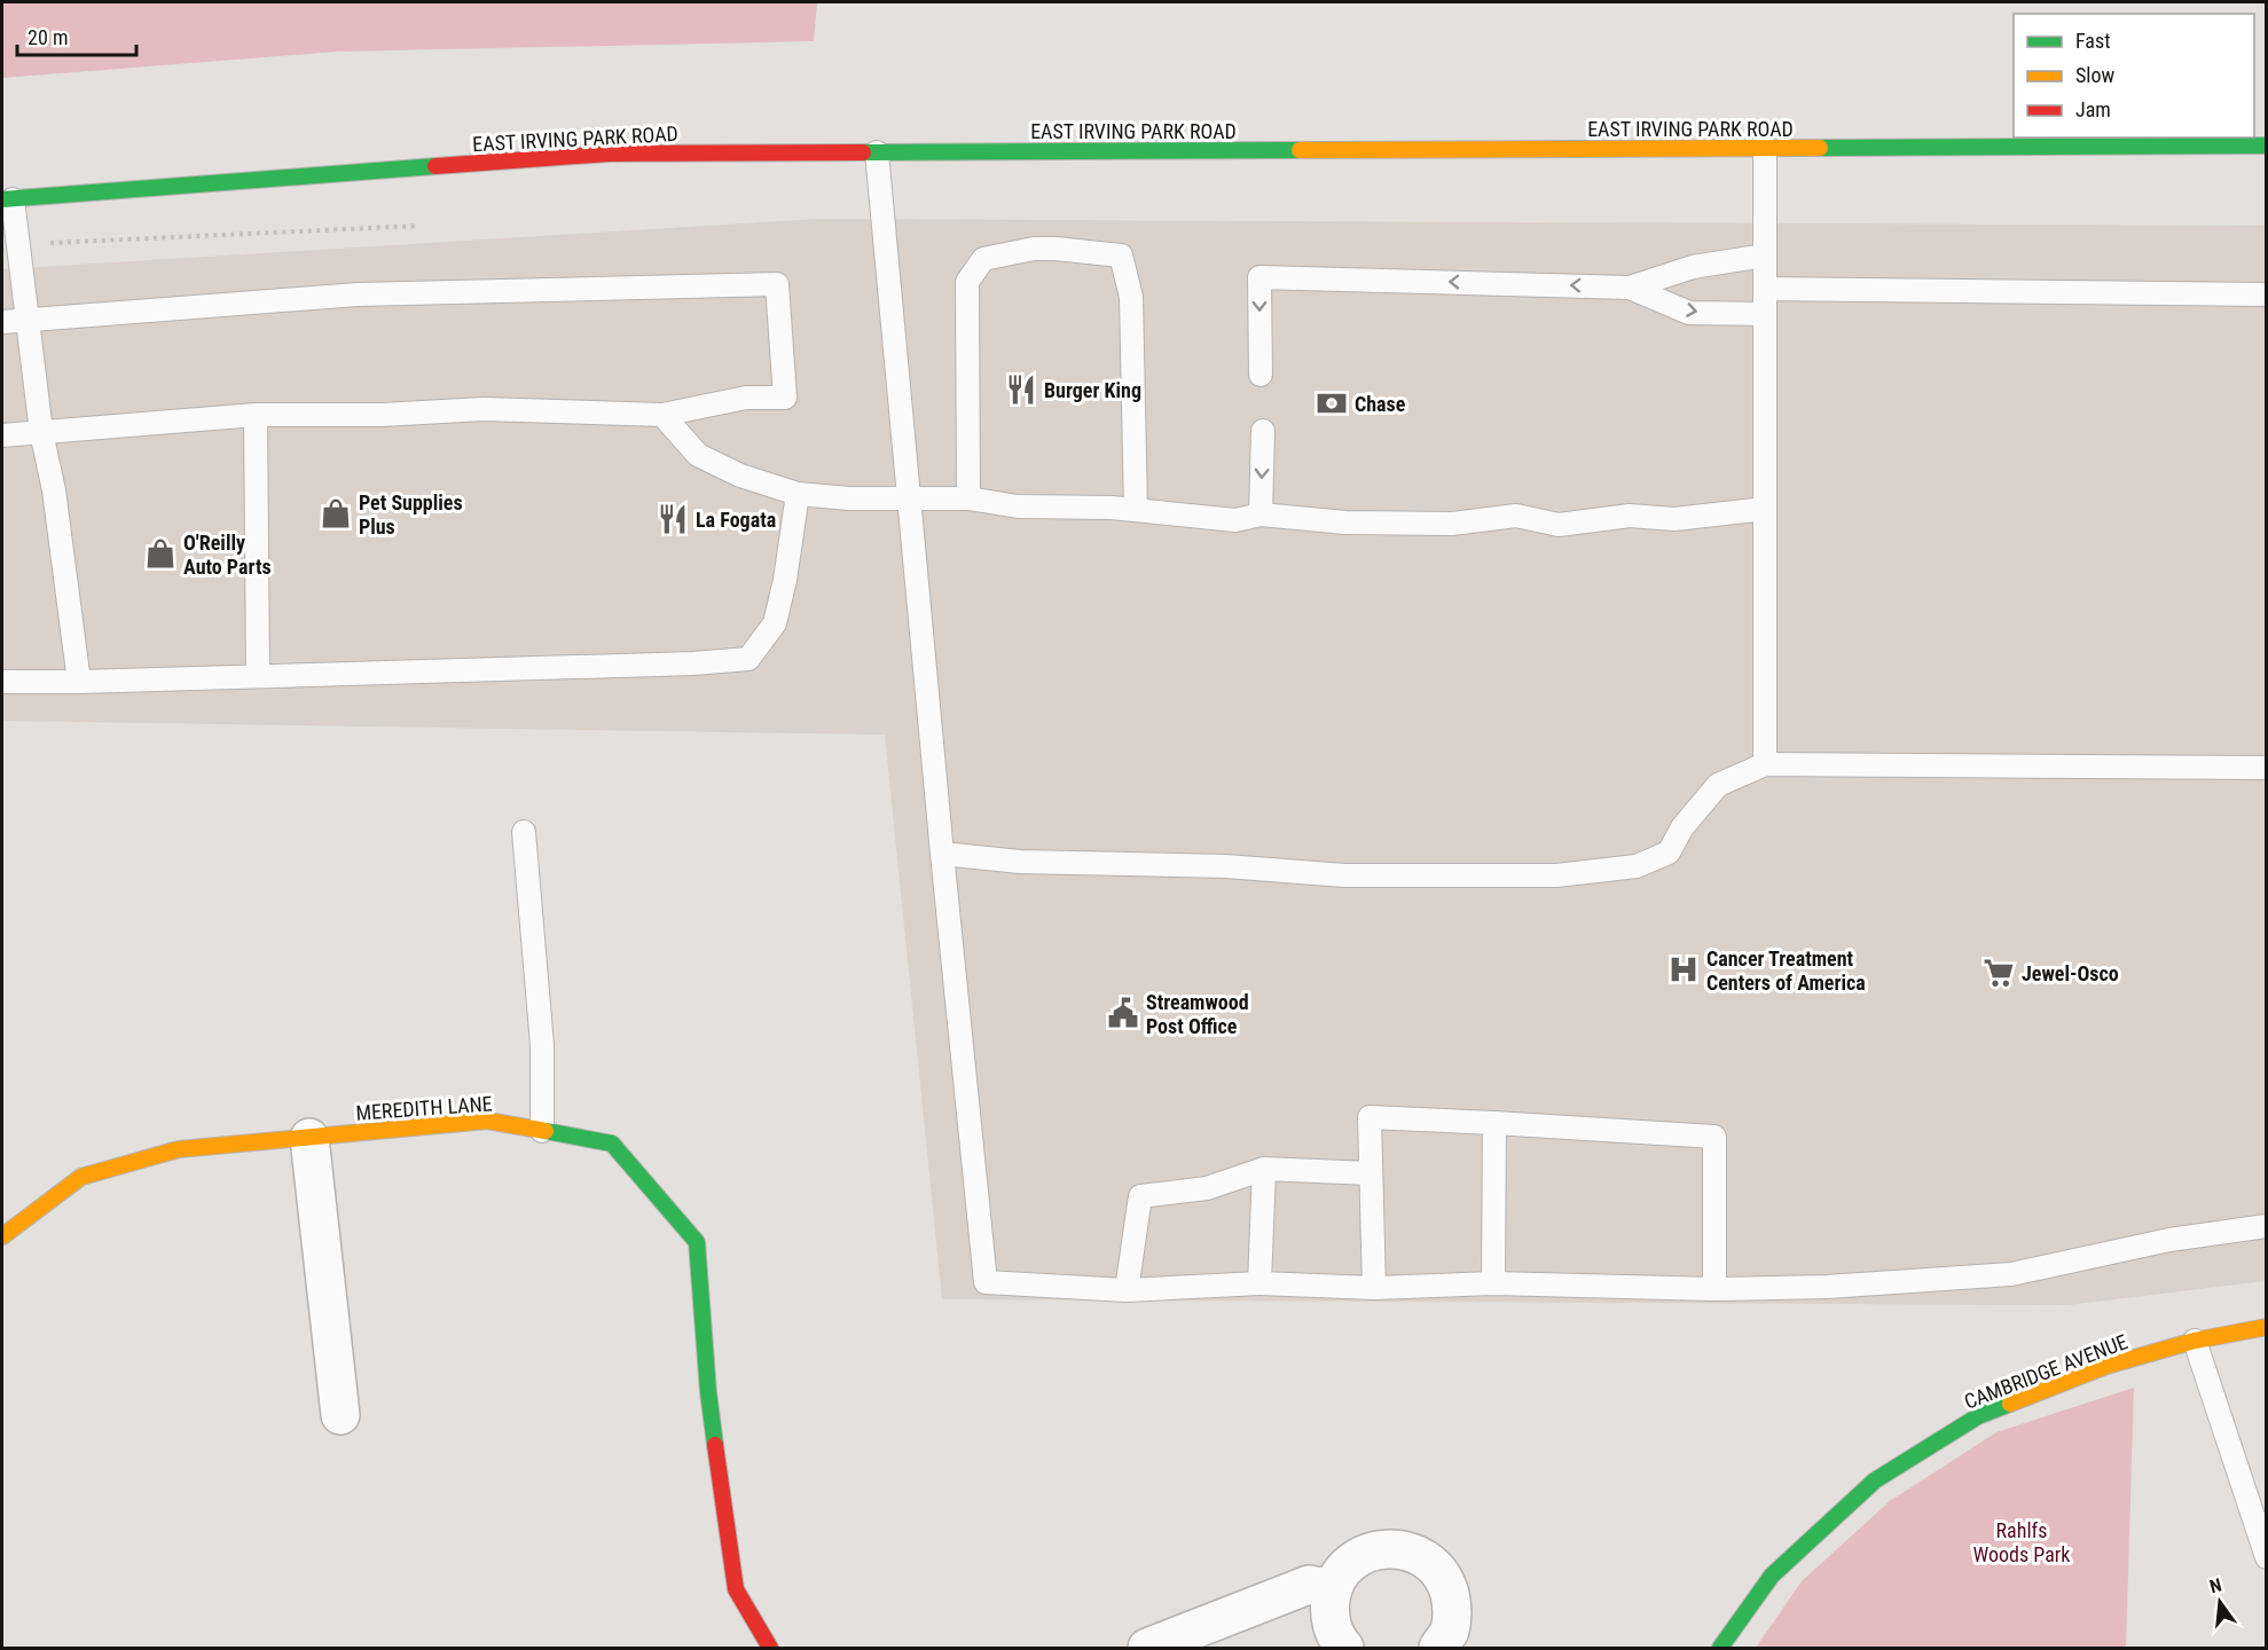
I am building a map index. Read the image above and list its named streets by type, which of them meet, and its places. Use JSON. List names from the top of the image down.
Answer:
{
  "streets": {
    "main road": ["EAST IRVING PARK ROAD", "MEREDITH LANE", "CAMBRIDGE AVENUE"]
  },
  "parks": ["Rahlfs Woods Park"],
  "places": {
    "restaurant": ["Burger King", "La Fogata"],
    "bank": ["Chase"],
    "shop": ["Pet Supplies Plus", "O'Reilly Auto Parts"],
    "hospital": ["Cancer Treatment Centers of America"],
    "supermarket": ["Jewel-Osco"],
    "public building": ["Streamwood Post Office"]
  },
  "legend": ["Fast", "Slow", "Jam"],
  "scale_bar": "20 m",
  "north": "top"
}
